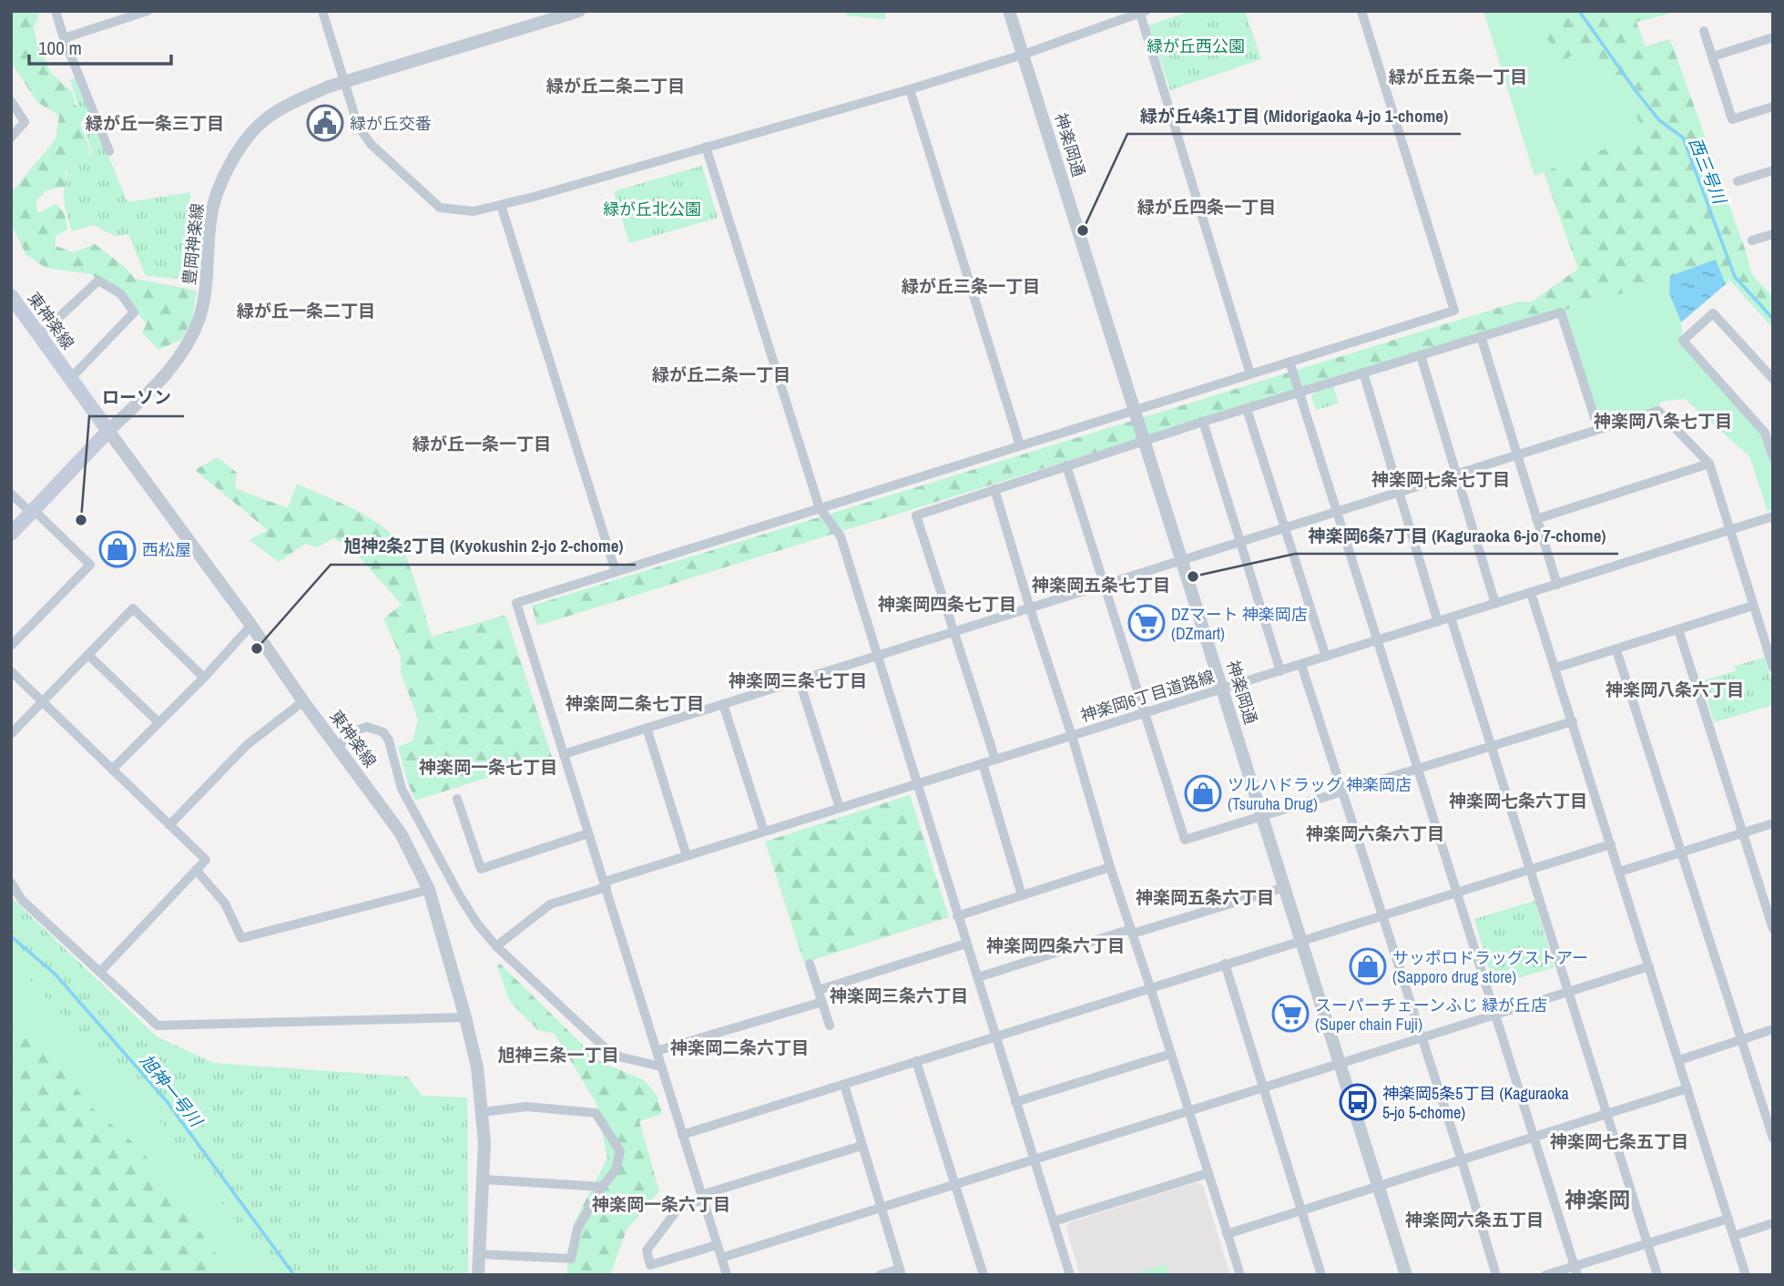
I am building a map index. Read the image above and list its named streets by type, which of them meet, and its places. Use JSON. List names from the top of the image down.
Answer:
{
  "streets": {
    "main road": ["豊岡神楽線", "東神楽線"],
    "street": ["神楽岡通", "神楽岡6丁目道路線"]
  },
  "crossings": [
    ["神楽岡通", "神楽岡6丁目道路線"],
    ["豊岡神楽線", "東神楽線"]
  ],
  "districts": [
    "緑が丘五条一丁目",
    "緑が丘二条二丁目",
    "緑が丘一条三丁目",
    "緑が丘四条一丁目",
    "緑が丘三条一丁目",
    "緑が丘一条二丁目",
    "緑が丘二条一丁目",
    "神楽岡八条七丁目",
    "緑が丘一条一丁目",
    "神楽岡七条七丁目",
    "神楽岡五条七丁目",
    "神楽岡四条七丁目",
    "神楽岡三条七丁目",
    "神楽岡八条六丁目",
    "神楽岡二条七丁目",
    "神楽岡一条七丁目",
    "神楽岡七条六丁目",
    "神楽岡六条六丁目",
    "神楽岡五条六丁目",
    "神楽岡四条六丁目",
    "神楽岡三条六丁目",
    "神楽岡二条六丁目",
    "旭神三条一丁目",
    "神楽岡七条五丁目",
    "神楽岡",
    "神楽岡一条六丁目",
    "神楽岡六条五丁目"
  ],
  "water": ["西三号川", "旭神一号川"],
  "parks": ["緑が丘西公園", "緑が丘北公園"],
  "places": {
    "public building": ["緑が丘交番"],
    "other": [
      "緑が丘4条1丁目 (Midorigaoka 4-jo 1-chome)",
      "ローソン",
      "神楽岡6条7丁目 (Kaguraoka 6-jo 7-chome)",
      "旭神2条2丁目 (Kyokushin 2-jo 2-chome)"
    ],
    "shop": ["西松屋", "ツルハドラッグ 神楽岡店 (Tsuruha Drug)", "サッポロドラッグストアー (Sapporo drug store)"],
    "supermarket": ["DZマート 神楽岡店 (DZmart)", "スーパーチェーンふじ 緑が丘店 (Super chain Fuji)"],
    "bus stop": ["神楽岡5条5丁目 (Kaguraoka 5-jo 5-chome)"]
  },
  "scale_bar": "100 m"
}
